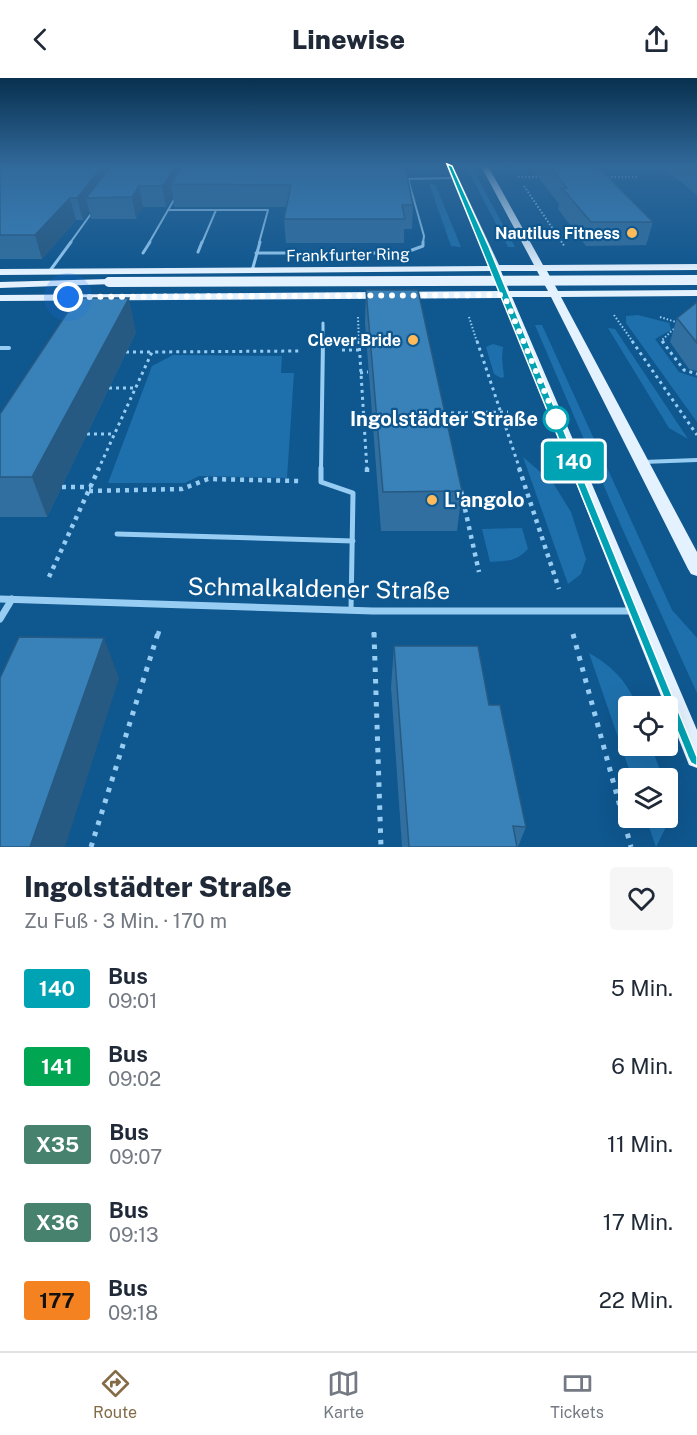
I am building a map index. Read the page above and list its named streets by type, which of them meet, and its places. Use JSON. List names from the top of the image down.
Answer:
{
  "streets": {
    "main road": ["Frankfurter Ring"],
    "street": ["Schmalkaldener Straße"]
  },
  "places": [
    "Nautilus Fitness",
    "Clever Bride",
    "Ingolstädter Straße",
    "L'angolo"
  ],
  "lines": ["bus line 140"],
  "page": {
    "header": "Linewise",
    "on_map": "140",
    "heading": ["Ingolstädter Straße", "Zu Fuß · 3 Min. · 170 m"],
    "list": [
      {
        "mark": "140",
        "name": "Bus",
        "note": "09:01",
        "value": "5 Min."
      },
      {
        "mark": "141",
        "name": "Bus",
        "note": "09:02",
        "value": "6 Min."
      },
      {
        "mark": "X35",
        "name": "Bus",
        "note": "09:07",
        "value": "11 Min."
      },
      {
        "mark": "X36",
        "name": "Bus",
        "note": "09:13",
        "value": "17 Min."
      },
      {
        "mark": "177",
        "name": "Bus",
        "note": "09:18",
        "value": "22 Min."
      }
    ],
    "tabs": ["Route", "Karte", "Tickets"]
  }
}
